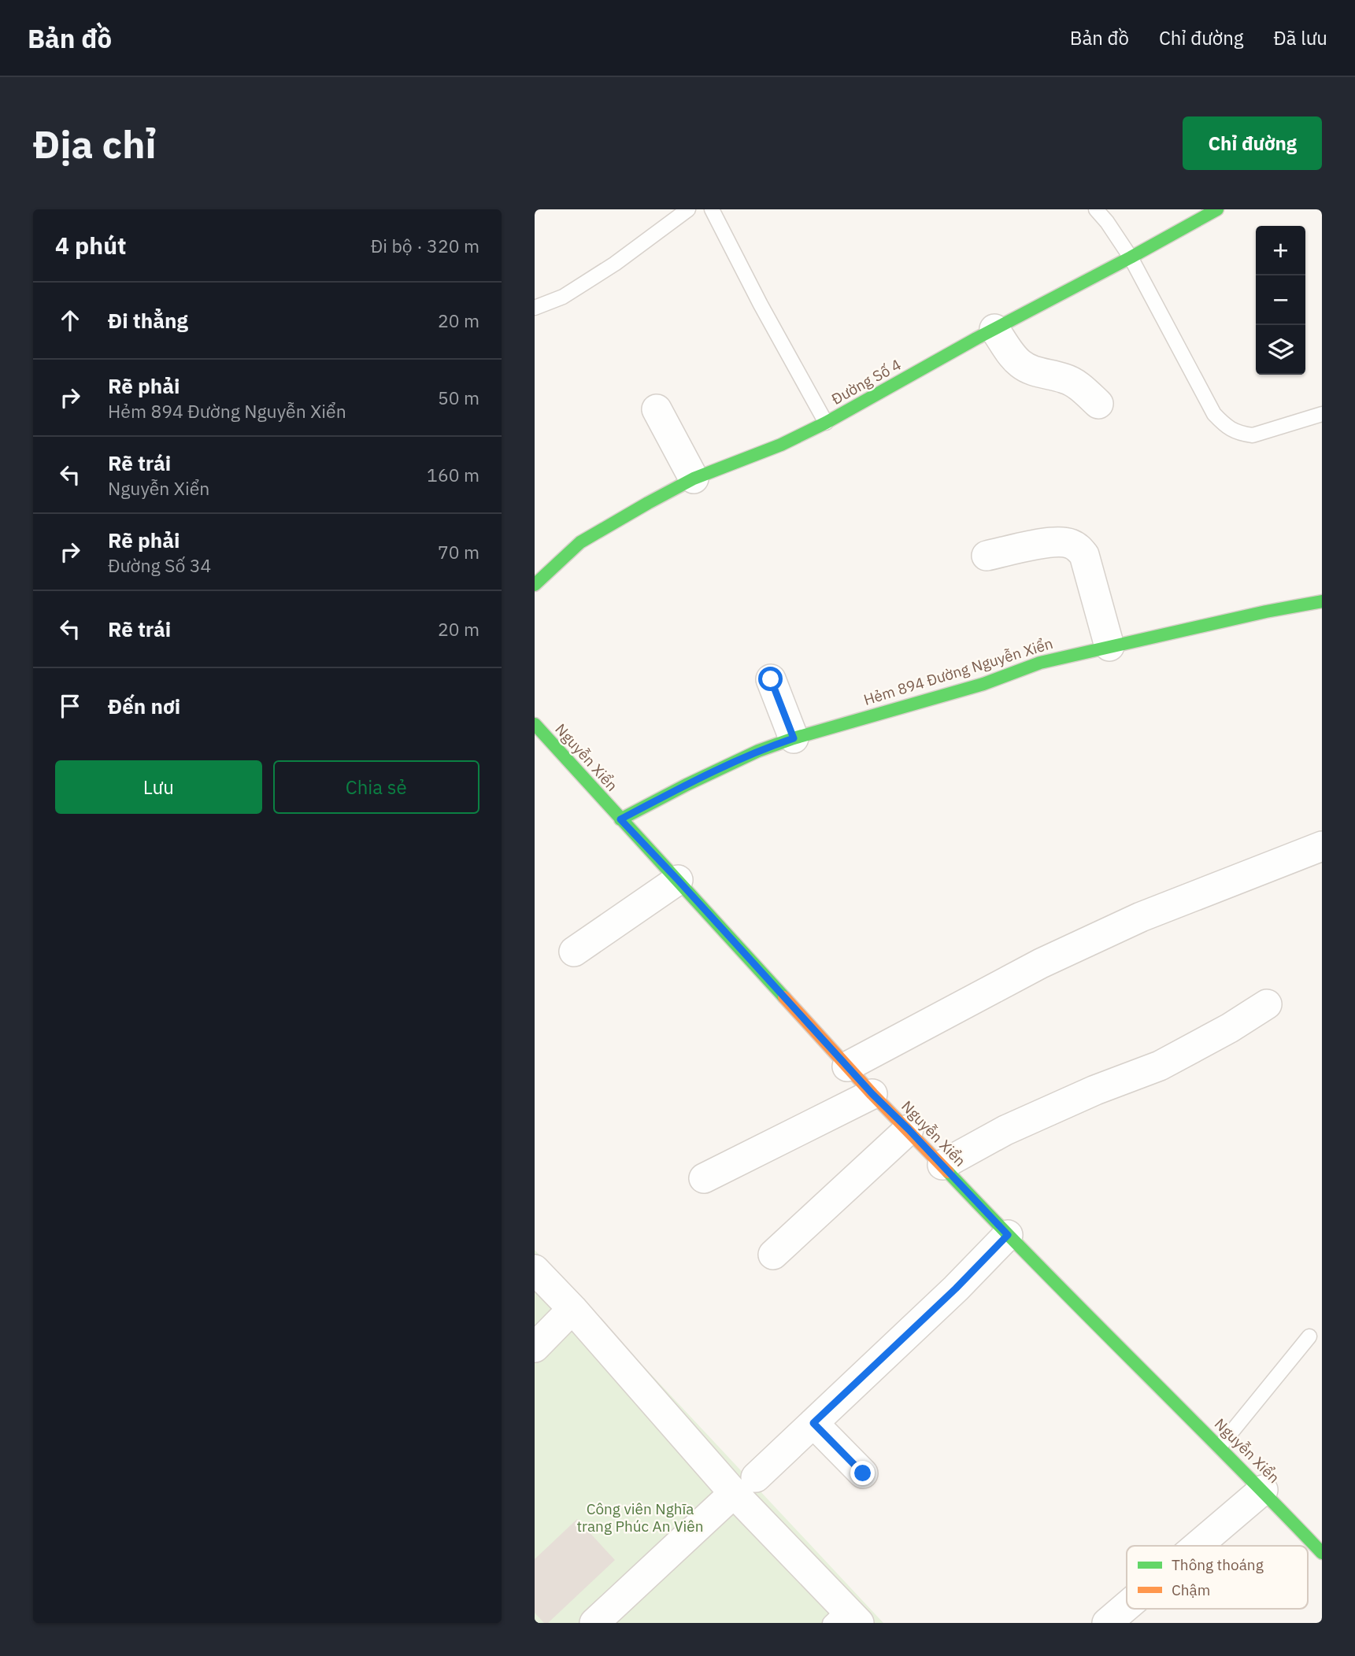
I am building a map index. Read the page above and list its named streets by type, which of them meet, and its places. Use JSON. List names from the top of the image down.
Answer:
{
  "streets": {
    "street": ["Đường Số 4", "Hẻm 894 Đường Nguyễn Xiển", "Nguyễn Xiển"]
  },
  "crossings": [
    ["Hẻm 894 Đường Nguyễn Xiển", "Nguyễn Xiển"]
  ],
  "parks": ["Công viên Nghĩa trang Phúc An Viên"],
  "legend": ["Thông thoáng", "Chậm"],
  "page": {
    "header": "Bản đồ",
    "nav": ["Bản đồ", "Chỉ đường", "Đã lưu"],
    "buttons": [
      "Chỉ đường",
      ["Lưu", "Chia sẻ"]
    ],
    "title": "Địa chỉ",
    "heading": ["4 phút", "Đi bộ · 320 m"],
    "map_buttons": ["+", "−"],
    "list": [
      ["Đi thẳng", "20 m"],
      ["Rẽ phải", "Hẻm 894 Đường Nguyễn Xiển", "50 m"],
      ["Rẽ trái", "Nguyễn Xiển", "160 m"],
      ["Rẽ phải", "Đường Số 34", "70 m"],
      ["Rẽ trái", "20 m"],
      "Đến nơi"
    ]
  }
}
